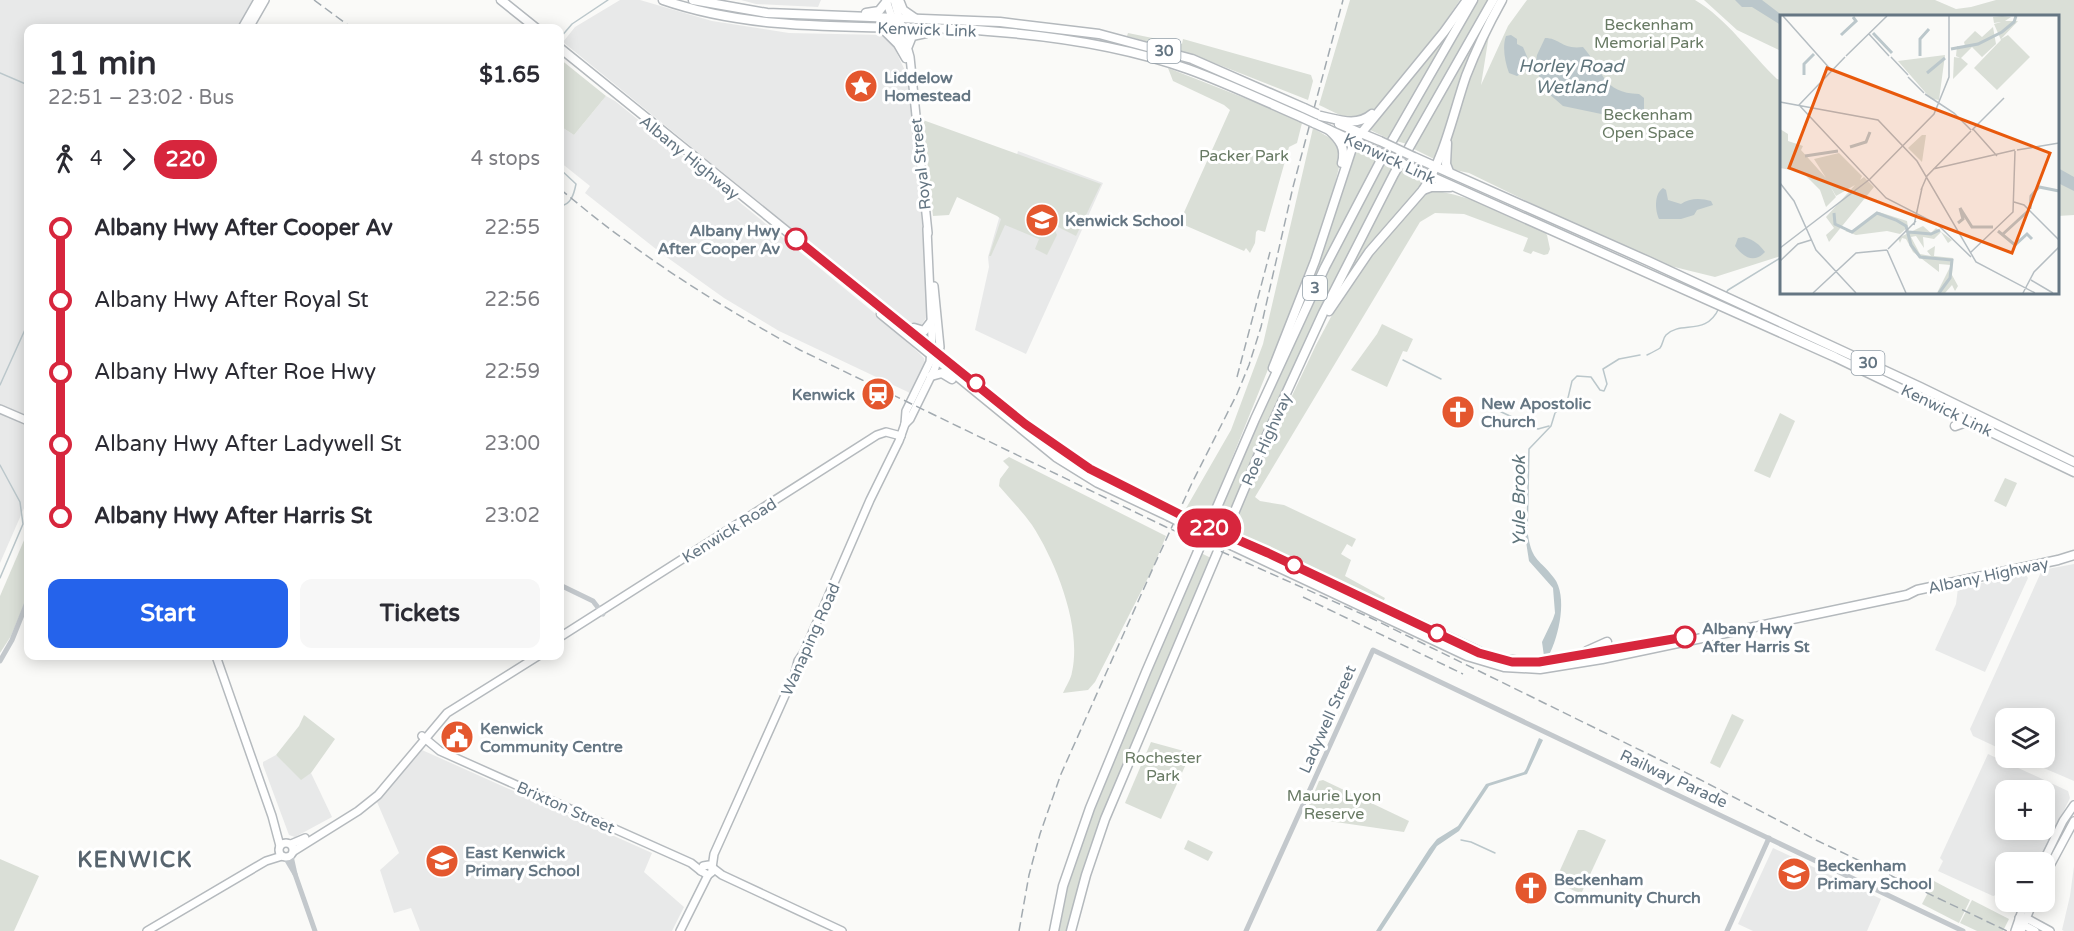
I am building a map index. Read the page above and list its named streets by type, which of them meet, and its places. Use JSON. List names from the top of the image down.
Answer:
{
  "streets": {
    "highway": [
      "Kenwick Link",
      "30",
      "Albany Highway",
      "3",
      "Roe Highway"
    ],
    "main road": [
      "Royal Street",
      "Kenwick Road",
      "Wanaping Road",
      "Brixton Street"
    ],
    "street": ["Ladywell Street", "Railway Parade"]
  },
  "crossings": [
    ["Kenwick Link", "Royal Street"],
    ["Albany Highway", "Royal Street"],
    ["Albany Highway", "Wanaping Road"],
    ["Royal Street", "Wanaping Road"],
    ["Kenwick Road", "Wanaping Road"],
    ["Wanaping Road", "Brixton Street"],
    ["Ladywell Street", "Railway Parade"]
  ],
  "districts": ["KENWICK"],
  "water": ["Horley Road Wetland", "Yule Brook"],
  "parks": [
    "Beckenham Memorial Park",
    "Beckenham Open Space",
    "Packer Park",
    "Rochester Park",
    "Maurie Lyon Reserve"
  ],
  "places": {
    "place": ["Liddelow Homestead"],
    "school or university": ["Kenwick School", "East Kenwick Primary School", "Beckenham Primary School"],
    "other": ["Albany Hwy After Cooper Av", "Albany Hwy After Harris St"],
    "station": ["Kenwick"],
    "church": ["New Apostolic Church", "Beckenham Community Church"],
    "public building": ["Kenwick Community Centre"]
  },
  "lines": ["bus line 220"],
  "page": {
    "on_map": "220",
    "heading": ["11 min", "22:51 – 23:02 · Bus", "$1.65"],
    "legs": ["4", "220", "4 stops"],
    "list": [
      {
        "name": "Albany Hwy After Cooper Av",
        "value": "22:55"
      },
      {
        "name": "Albany Hwy After Royal St",
        "value": "22:56"
      },
      {
        "name": "Albany Hwy After Roe Hwy",
        "value": "22:59"
      },
      {
        "name": "Albany Hwy After Ladywell St",
        "value": "23:00"
      },
      {
        "name": "Albany Hwy After Harris St",
        "value": "23:02"
      }
    ],
    "buttons": ["Start", "Tickets"],
    "map_buttons": ["+", "−"]
  }
}
